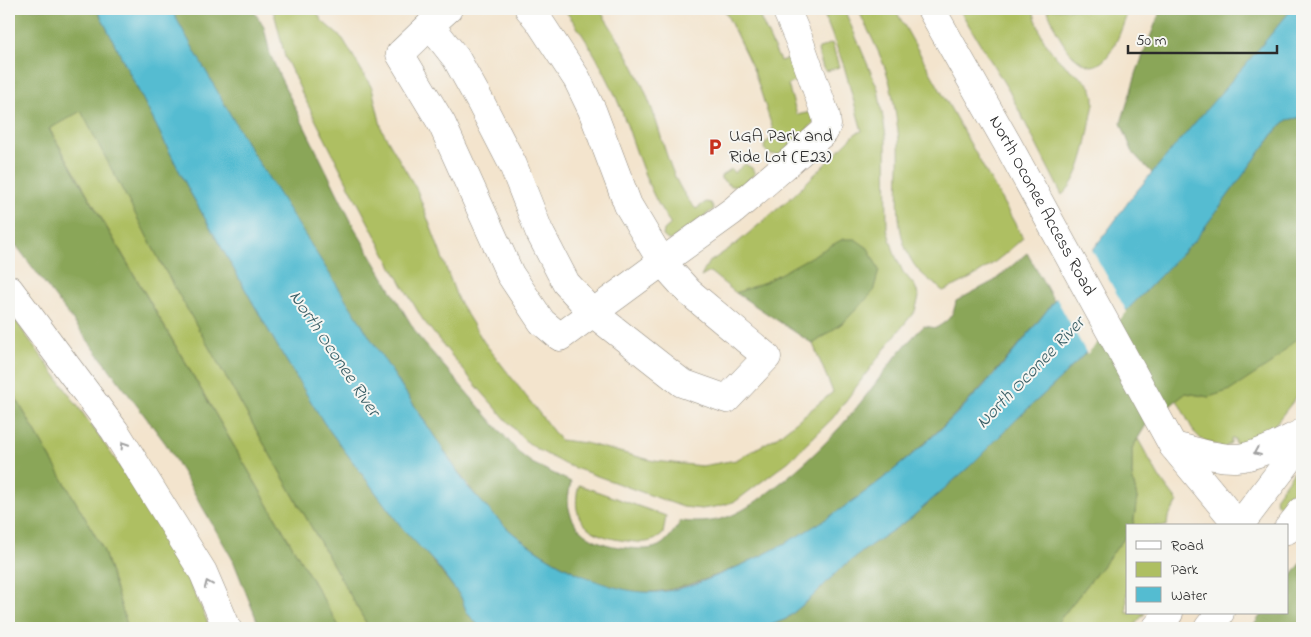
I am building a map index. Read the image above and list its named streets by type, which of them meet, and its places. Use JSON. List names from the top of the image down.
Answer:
{
  "streets": {
    "main road": ["North Oconee Access Road"]
  },
  "water": ["North Oconee River"],
  "places": {
    "parking": ["UGA Park and Ride Lot (E23)"]
  },
  "legend": ["Road", "Park", "Water"],
  "scale_bar": "50 m"
}
